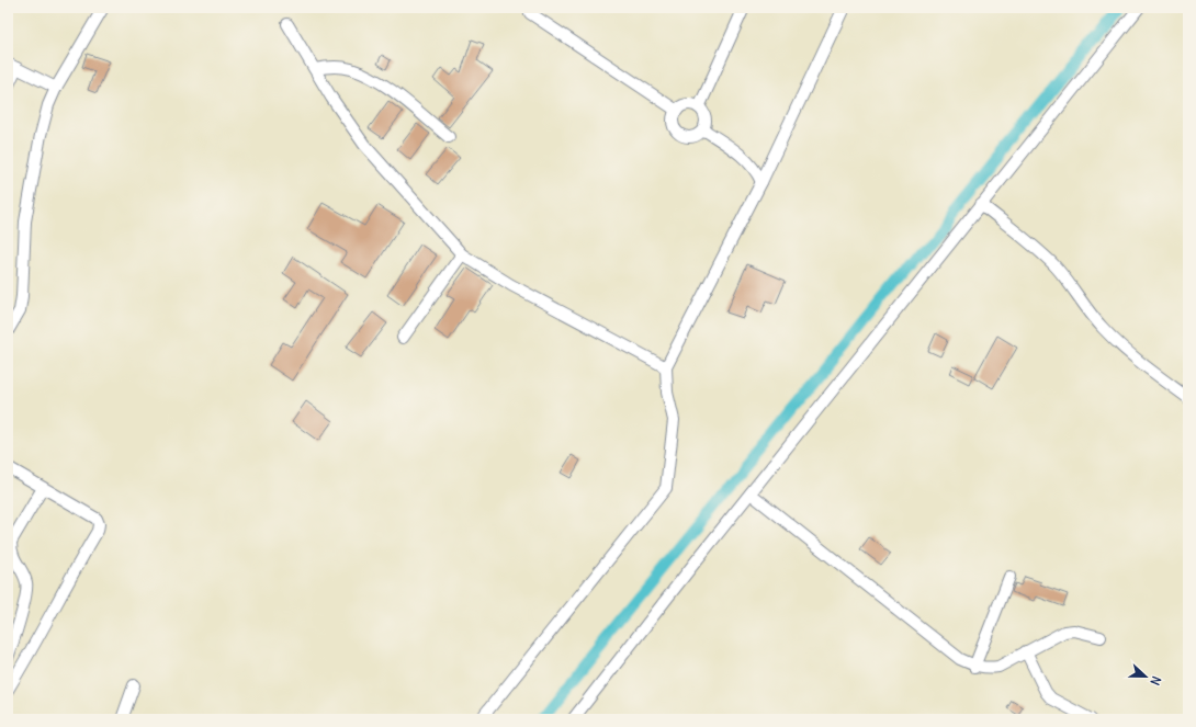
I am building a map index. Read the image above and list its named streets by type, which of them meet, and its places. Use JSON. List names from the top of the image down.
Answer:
{
  "north": "right"
}
